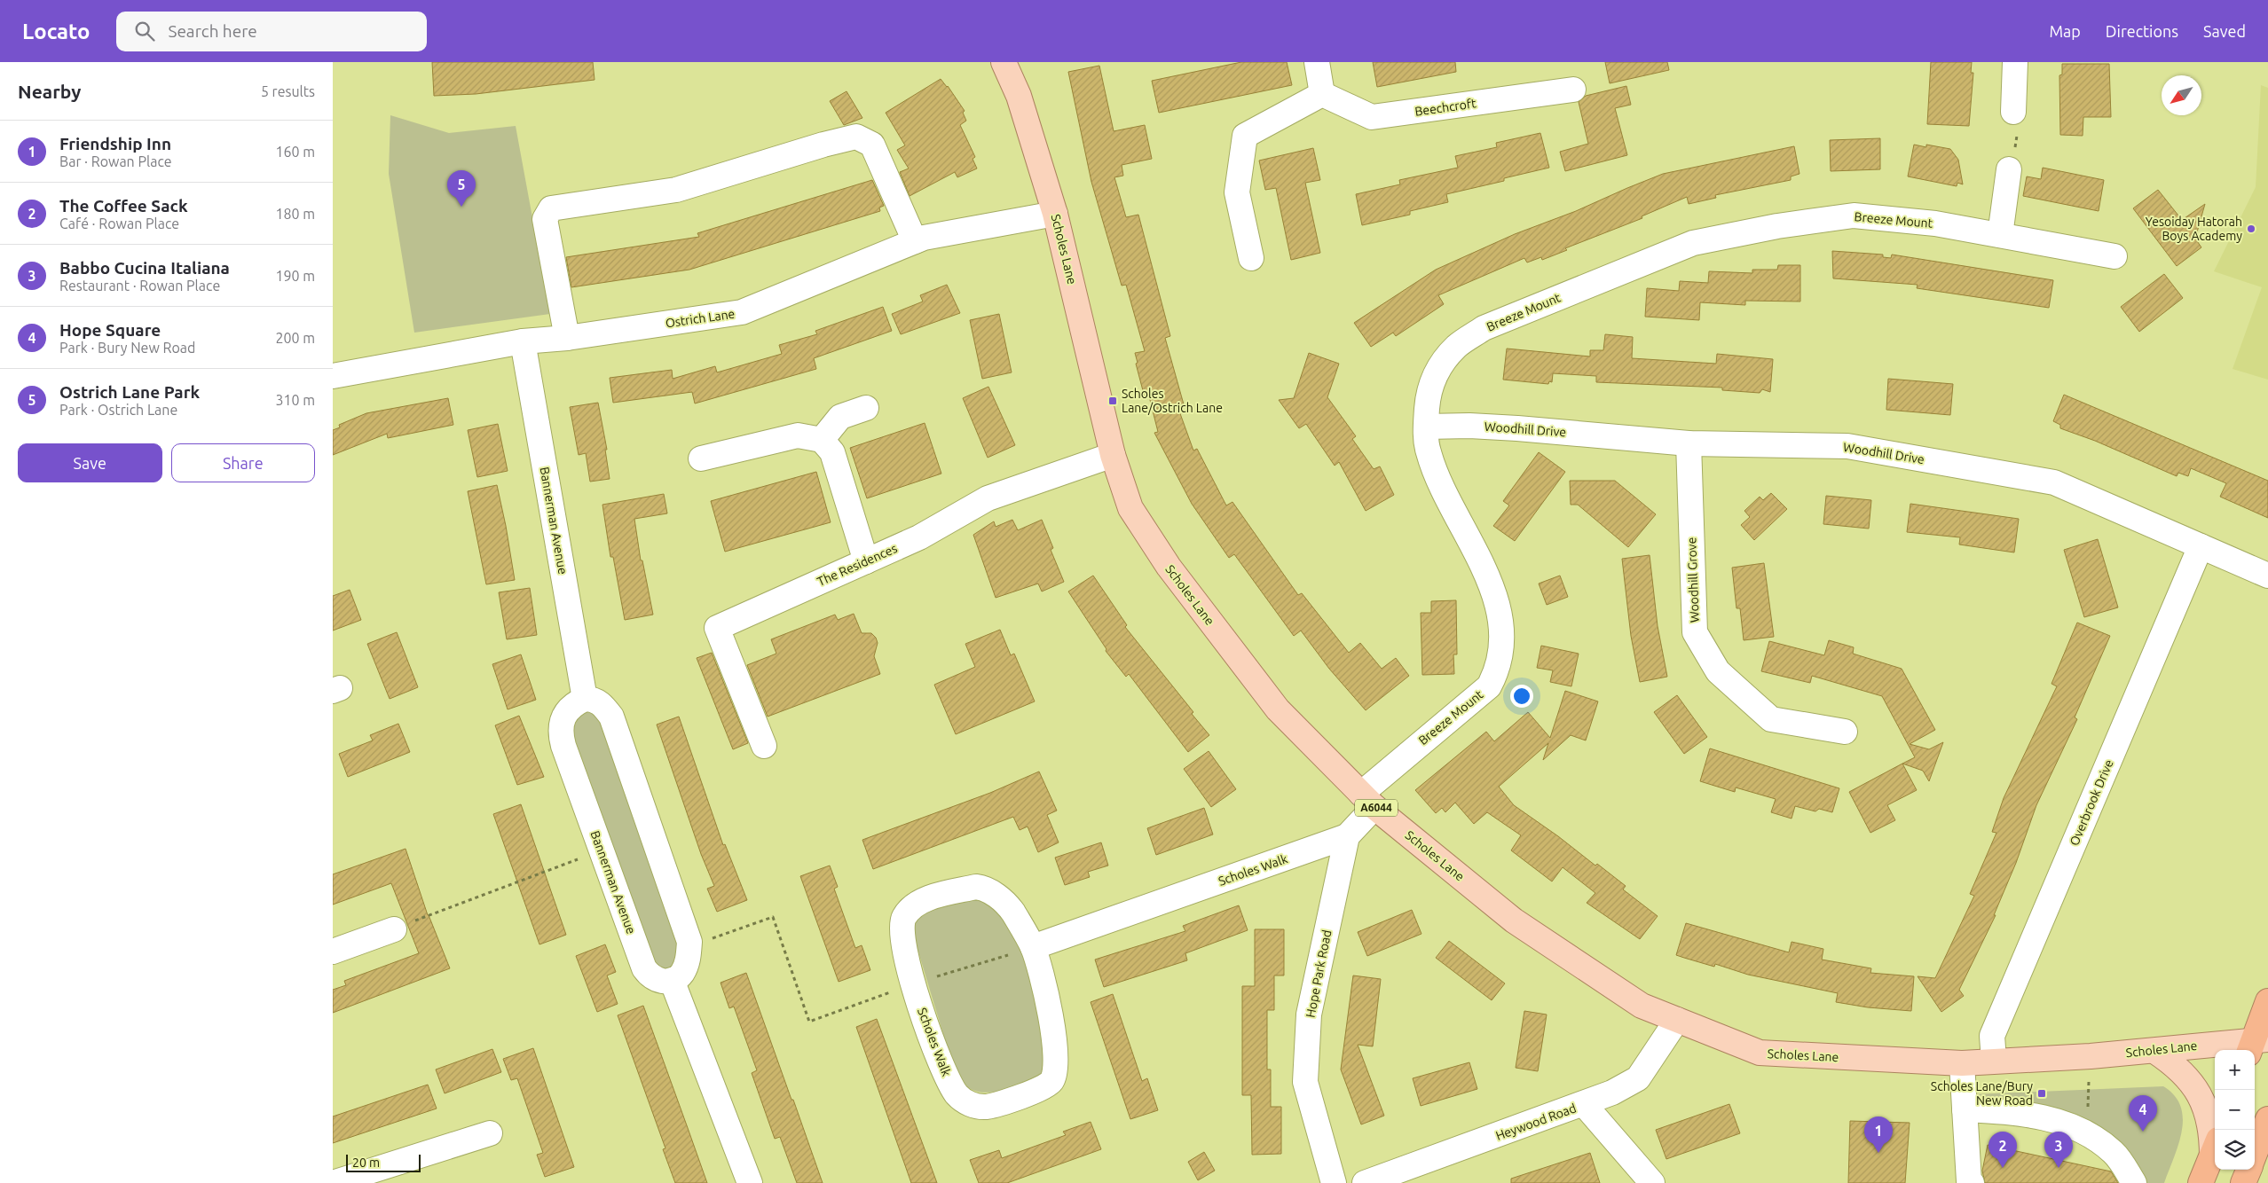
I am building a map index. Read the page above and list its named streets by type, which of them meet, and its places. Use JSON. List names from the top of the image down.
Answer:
{
  "streets": {
    "main road": ["Scholes Lane", "A6044"],
    "street": [
      "Beechcroft",
      "Breeze Mount",
      "Ostrich Lane",
      "Woodhill Drive",
      "Bannerman Avenue",
      "The Residences",
      "Woodhill Grove",
      "Overbrook Drive",
      "Scholes Walk",
      "Hope Park Road",
      "Heywood Road"
    ]
  },
  "crossings": [
    ["Breeze Mount", "Scholes Lane"],
    ["Breeze Mount", "Woodhill Drive"],
    ["Breeze Mount", "Scholes Walk"],
    ["Breeze Mount", "Hope Park Road"],
    ["Scholes Lane", "Ostrich Lane"],
    ["Scholes Lane", "The Residences"],
    ["Scholes Lane", "Overbrook Drive"],
    ["Scholes Lane", "Scholes Walk"],
    ["Scholes Lane", "Hope Park Road"],
    ["Scholes Lane", "Heywood Road"],
    ["Ostrich Lane", "Bannerman Avenue"],
    ["Woodhill Drive", "Woodhill Grove"],
    ["Woodhill Drive", "Overbrook Drive"],
    ["Scholes Walk", "Hope Park Road"]
  ],
  "places": {
    "other": ["Yesoiday Hatorah Boys Academy"],
    "transit": ["Scholes Lane/Ostrich Lane", "Scholes Lane/Bury New Road"]
  },
  "scale_bar": "20 m",
  "north": "bottom left",
  "page": {
    "header": "Locato",
    "search": "Search here",
    "nav": ["Map", "Directions", "Saved"],
    "heading": ["Nearby", "5 results"],
    "list": [
      {
        "mark": "1",
        "name": "Friendship Inn",
        "note": "Bar · Rowan Place",
        "value": "160 m"
      },
      {
        "mark": "2",
        "name": "The Coffee Sack",
        "note": "Café · Rowan Place",
        "value": "180 m"
      },
      {
        "mark": "3",
        "name": "Babbo Cucina Italiana",
        "note": "Restaurant · Rowan Place",
        "value": "190 m"
      },
      {
        "mark": "4",
        "name": "Hope Square",
        "note": "Park · Bury New Road",
        "value": "200 m"
      },
      {
        "mark": "5",
        "name": "Ostrich Lane Park",
        "note": "Park · Ostrich Lane",
        "value": "310 m"
      }
    ],
    "pins": [
      "5",
      "4",
      "1",
      "2",
      "3"
    ],
    "buttons": ["Save", "Share"],
    "map_buttons": ["+", "−"],
    "scale": "20 m"
  }
}
